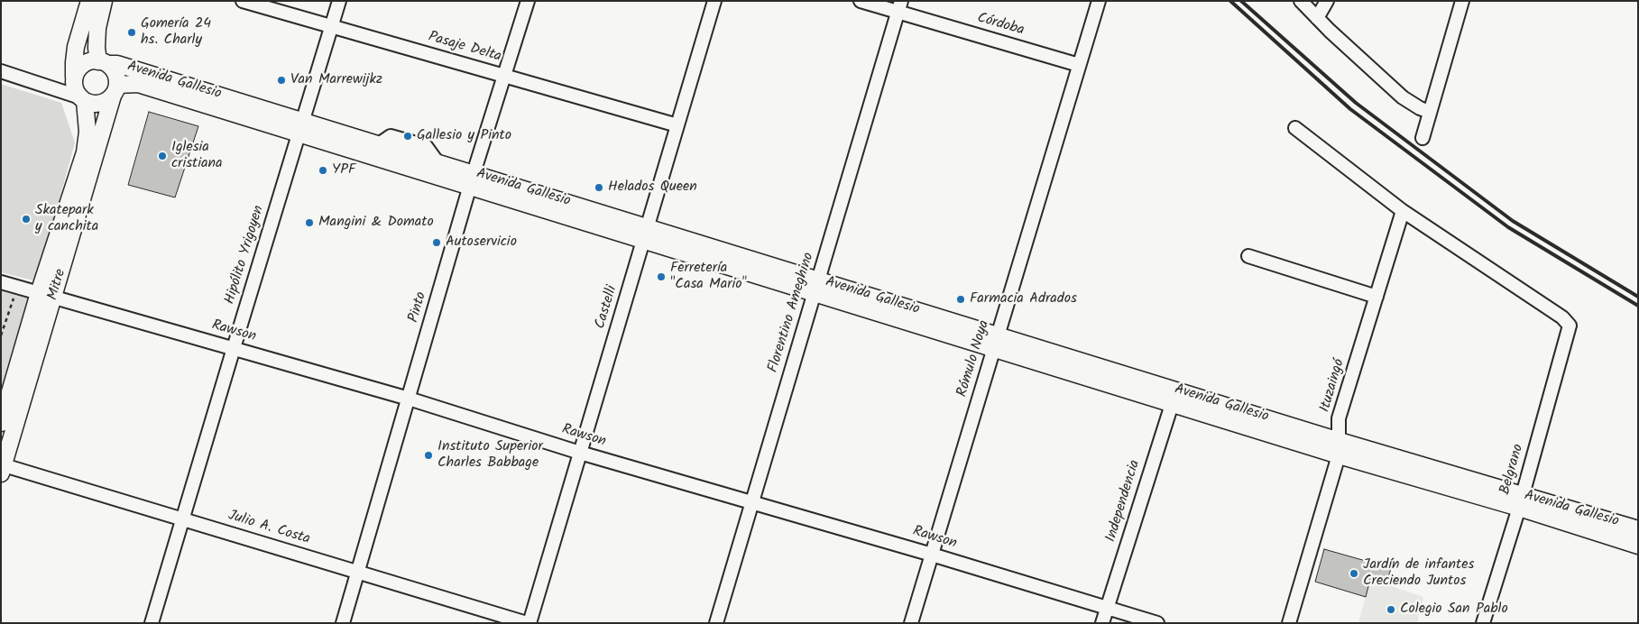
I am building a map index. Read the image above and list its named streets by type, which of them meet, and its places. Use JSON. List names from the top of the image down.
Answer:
{
  "streets": {
    "main road": ["Avenida Gallesio", "Mitre"],
    "street": [
      "Córdoba",
      "Pasaje Delta",
      "Hipólito Yrigoyen",
      "Pinto",
      "Castelli",
      "Florentino Ameghino",
      "Rawson",
      "Rómulo Noya",
      "Ituzaingó",
      "Belgrano",
      "Independencia",
      "Julio A. Costa"
    ]
  },
  "crossings": [
    ["Córdoba", "Florentino Ameghino"],
    ["Córdoba", "Rómulo Noya"],
    ["Pasaje Delta", "Hipólito Yrigoyen"],
    ["Pasaje Delta", "Pinto"],
    ["Pasaje Delta", "Castelli"],
    ["Avenida Gallesio", "Hipólito Yrigoyen"],
    ["Avenida Gallesio", "Mitre"],
    ["Avenida Gallesio", "Pinto"],
    ["Avenida Gallesio", "Castelli"],
    ["Avenida Gallesio", "Florentino Ameghino"],
    ["Avenida Gallesio", "Rómulo Noya"],
    ["Avenida Gallesio", "Ituzaingó"],
    ["Avenida Gallesio", "Belgrano"],
    ["Avenida Gallesio", "Independencia"],
    ["Hipólito Yrigoyen", "Rawson"],
    ["Hipólito Yrigoyen", "Julio A. Costa"],
    ["Mitre", "Rawson"],
    ["Mitre", "Julio A. Costa"],
    ["Pinto", "Rawson"],
    ["Pinto", "Julio A. Costa"],
    ["Castelli", "Rawson"],
    ["Castelli", "Julio A. Costa"],
    ["Florentino Ameghino", "Rawson"],
    ["Rawson", "Rómulo Noya"],
    ["Rawson", "Independencia"],
    ["Ituzaingó", "Belgrano"]
  ],
  "places": [
    "Gomería 24 hs. Charly",
    "Van Marrewijkz",
    "Gallesio y Pinto",
    "Iglesia cristiana",
    "YPF",
    "Helados Queen",
    "Skatepark y canchita",
    "Mangini & Domato",
    "Autoservicio",
    "Ferretería \"Casa Mario\"",
    "Farmacia Adrados",
    "Instituto Superior Charles Babbage",
    "Jardín de infantes Creciendo Juntos",
    "Colegio San Pablo"
  ]
}
